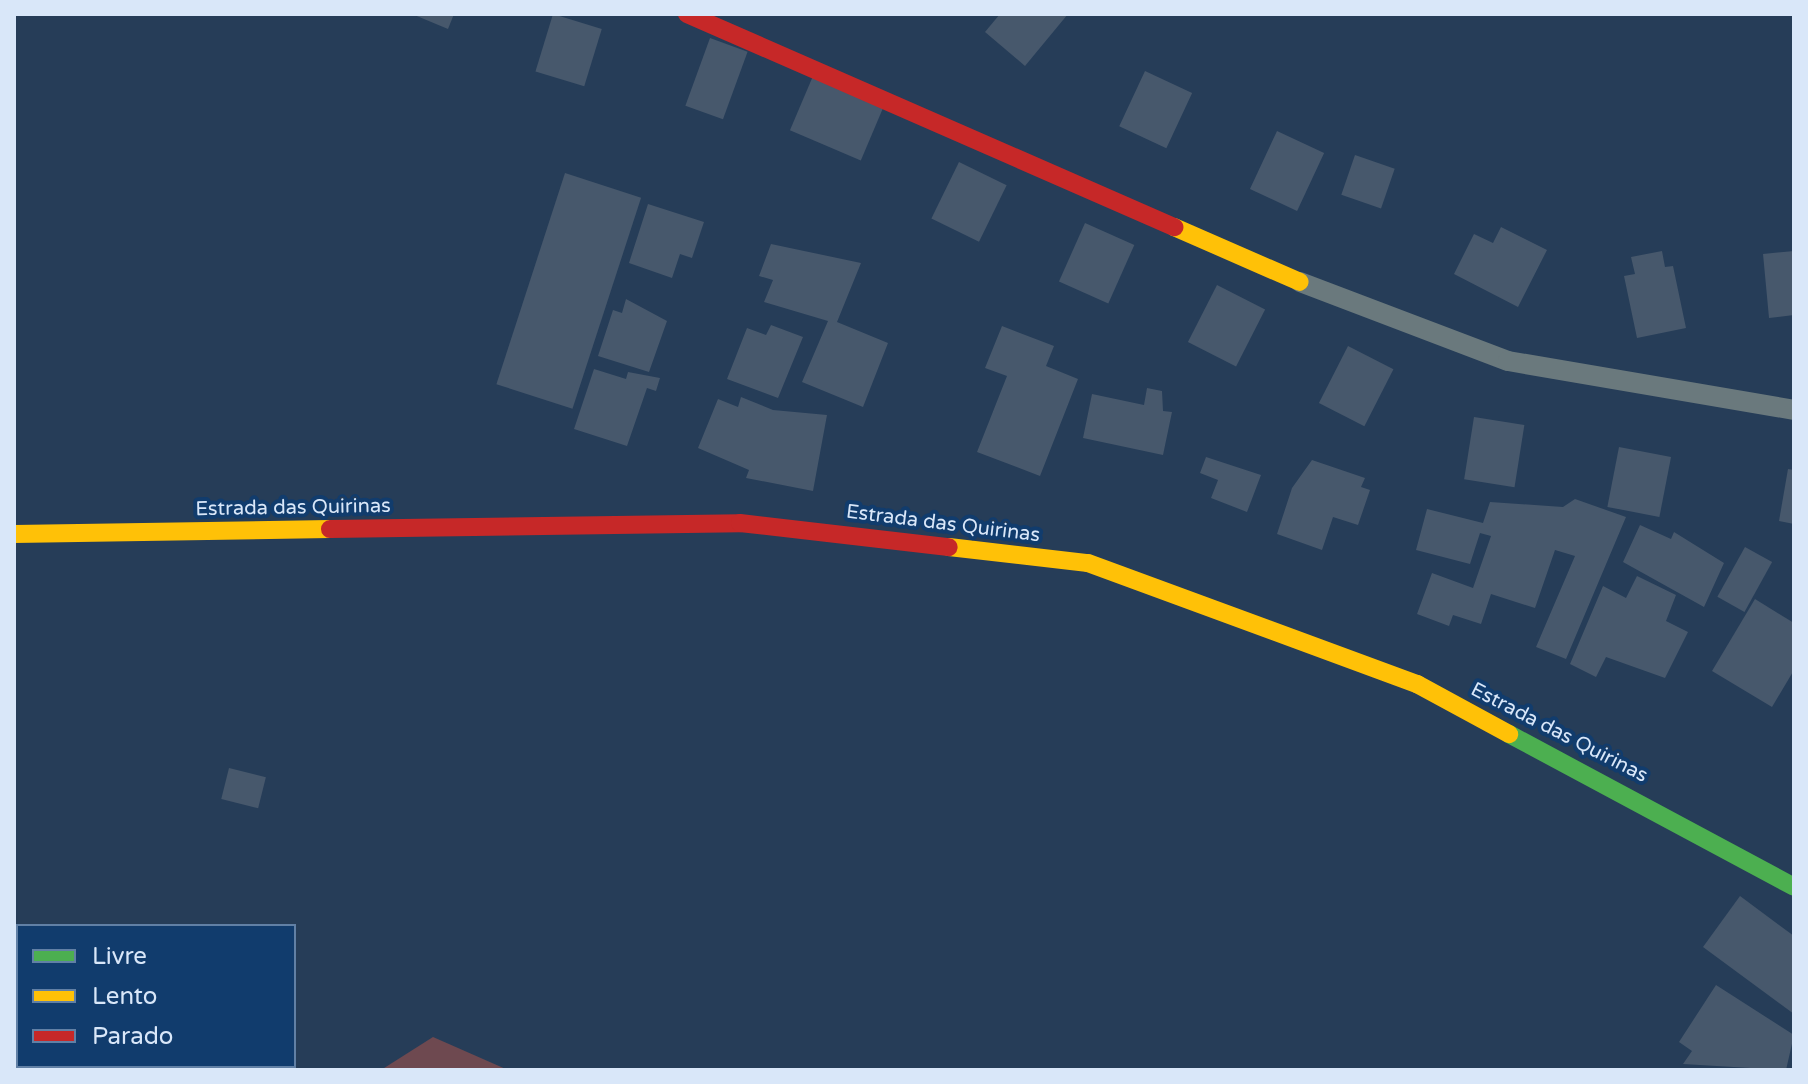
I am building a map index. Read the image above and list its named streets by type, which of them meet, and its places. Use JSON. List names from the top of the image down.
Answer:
{
  "streets": {
    "street": ["Estrada das Quirinas"]
  },
  "legend": ["Livre", "Lento", "Parado"]
}
